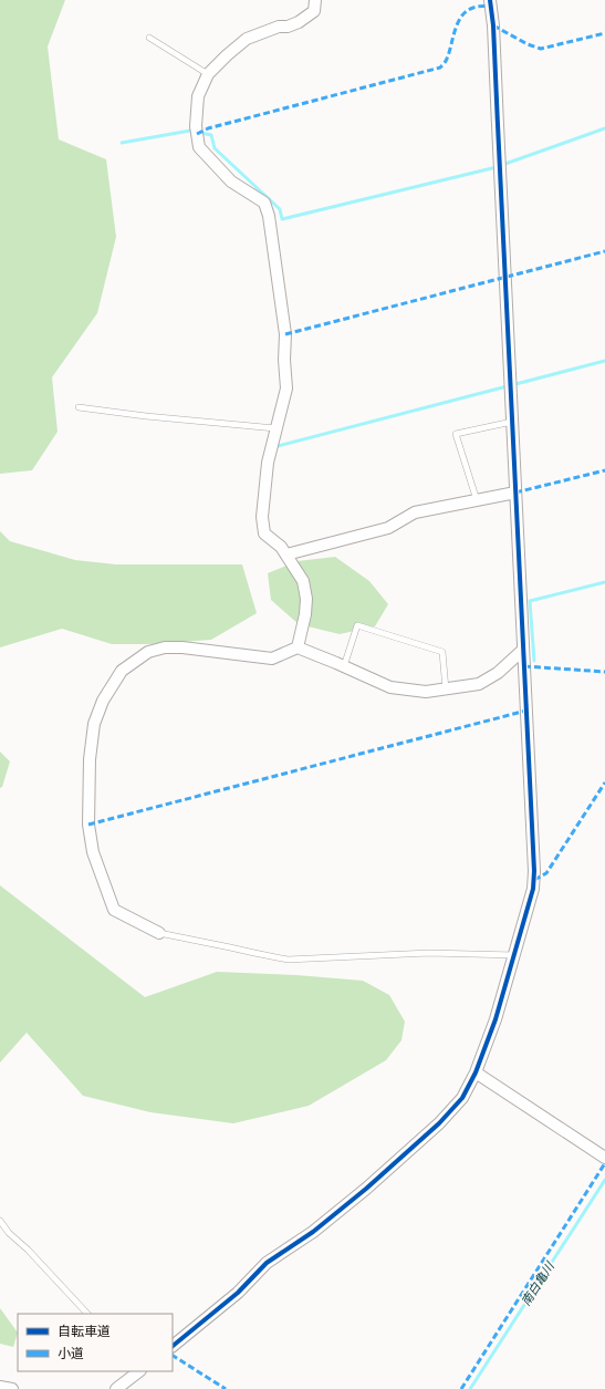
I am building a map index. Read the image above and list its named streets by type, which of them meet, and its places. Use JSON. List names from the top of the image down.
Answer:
{
  "water": ["南白亀川"],
  "legend": ["自転車道", "小道"]
}
